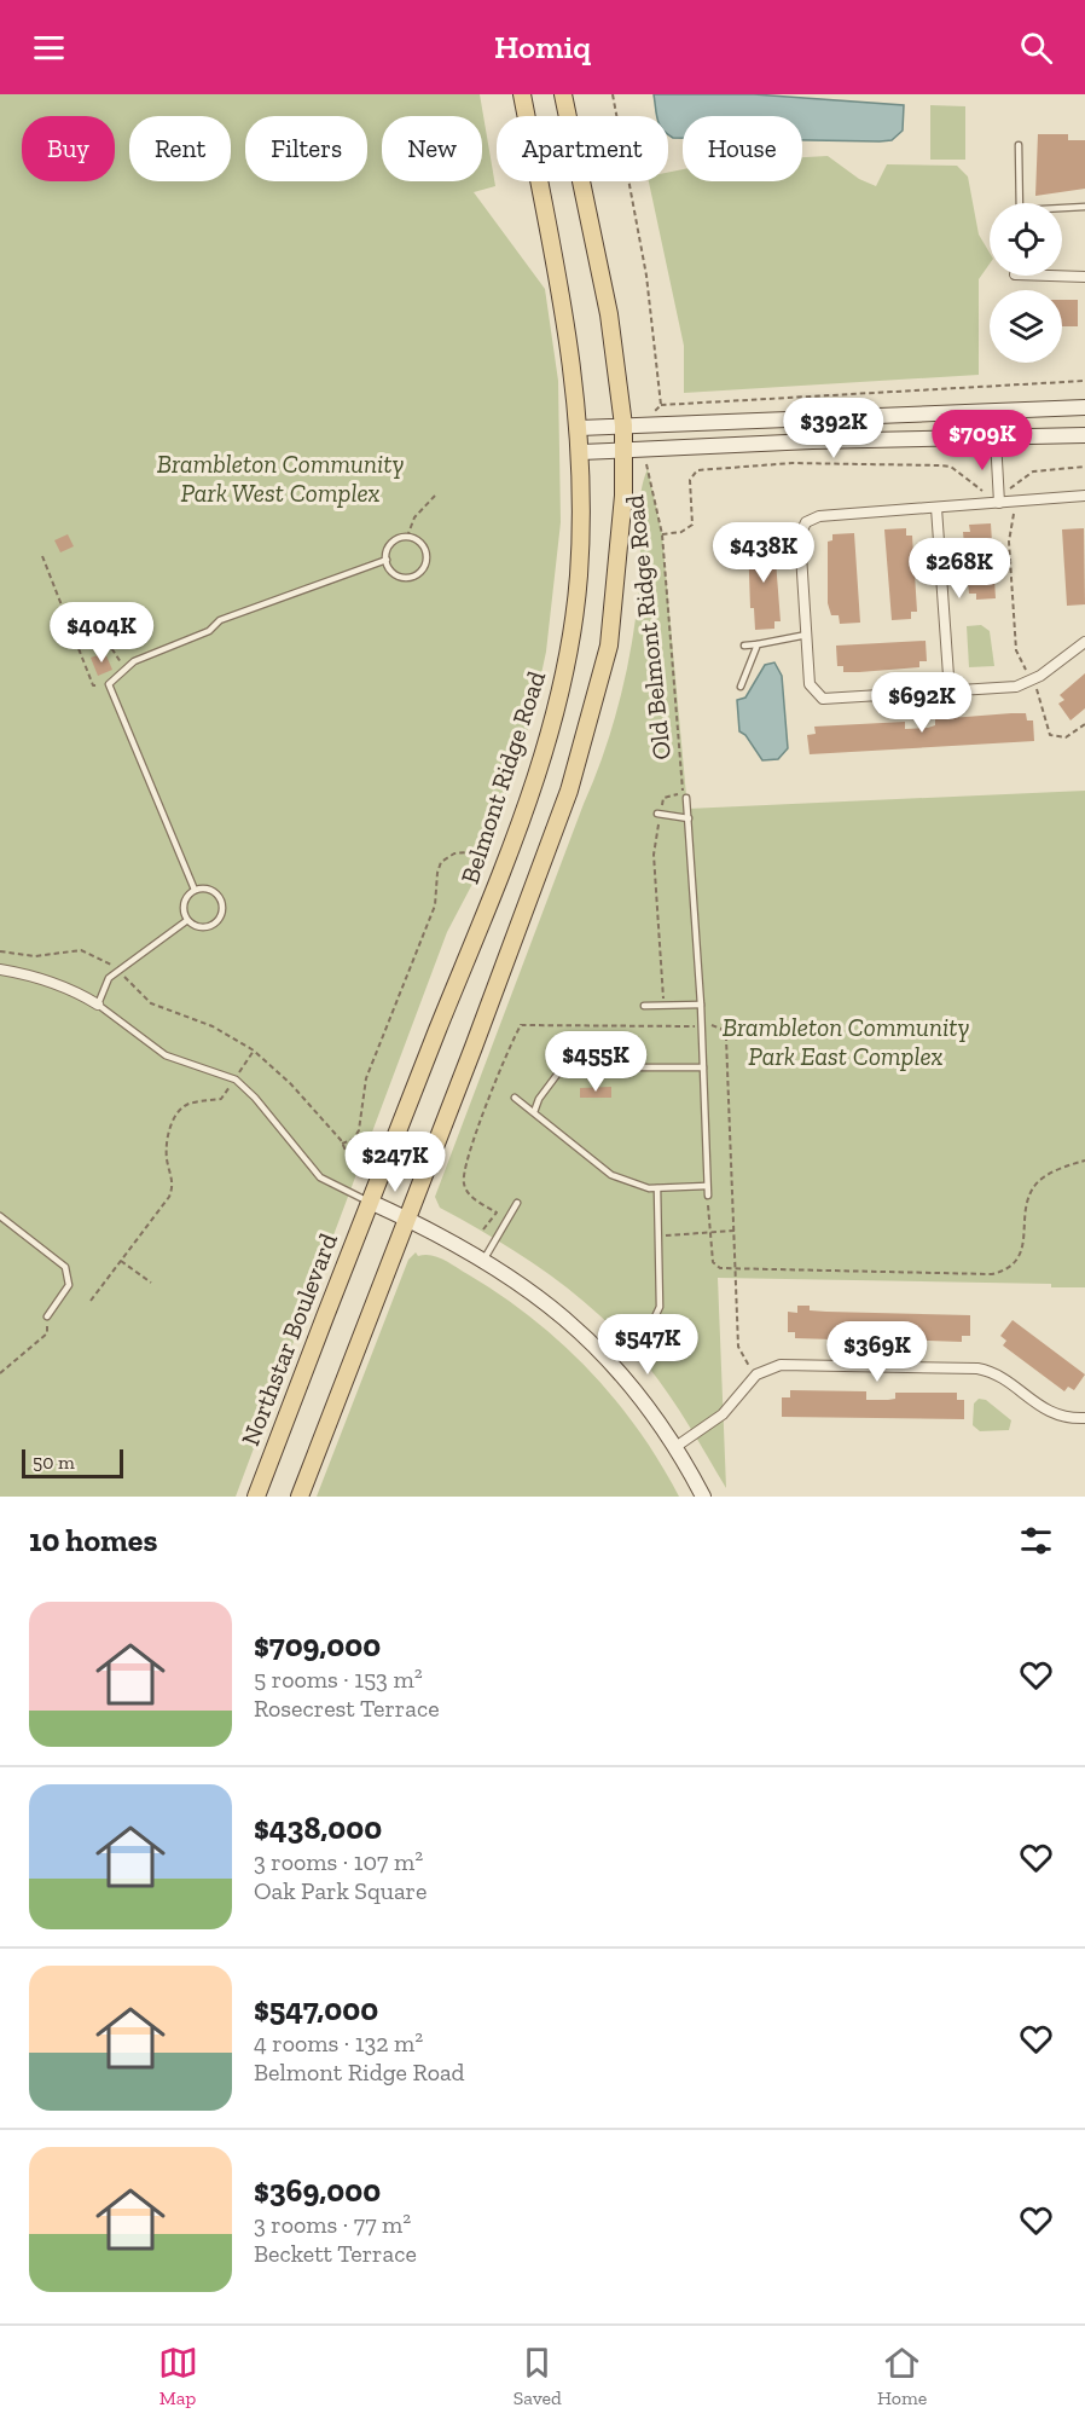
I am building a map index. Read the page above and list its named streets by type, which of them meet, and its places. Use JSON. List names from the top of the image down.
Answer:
{
  "streets": {
    "main road": ["Belmont Ridge Road", "Northstar Boulevard"],
    "path": ["Old Belmont Ridge Road"]
  },
  "crossings": [
    ["Belmont Ridge Road", "Northstar Boulevard"]
  ],
  "parks": ["Brambleton Community Park West Complex", "Brambleton Community Park East Complex"],
  "scale_bar": "50 m",
  "page": {
    "header": "Homiq",
    "chip": [
      "Buy",
      "Rent",
      "Filters",
      "New",
      "Apartment",
      "House"
    ],
    "price": [
      "$392K",
      "$709K",
      "$438K",
      "$268K",
      "$404K",
      "$692K",
      "$455K",
      "$247K",
      "$547K",
      "$369K"
    ],
    "scale": "50 m",
    "heading": "10 homes",
    "list": [
      {
        "name": "$709,000",
        "note": "5 rooms · 153 m² · Rosecrest Terrace"
      },
      {
        "name": "$438,000",
        "note": "3 rooms · 107 m² · Oak Park Square"
      },
      {
        "name": "$547,000",
        "note": "4 rooms · 132 m² · Belmont Ridge Road"
      },
      {
        "name": "$369,000",
        "note": "3 rooms · 77 m² · Beckett Terrace"
      }
    ],
    "tabs": ["Map", "Saved", "Home"]
  }
}
